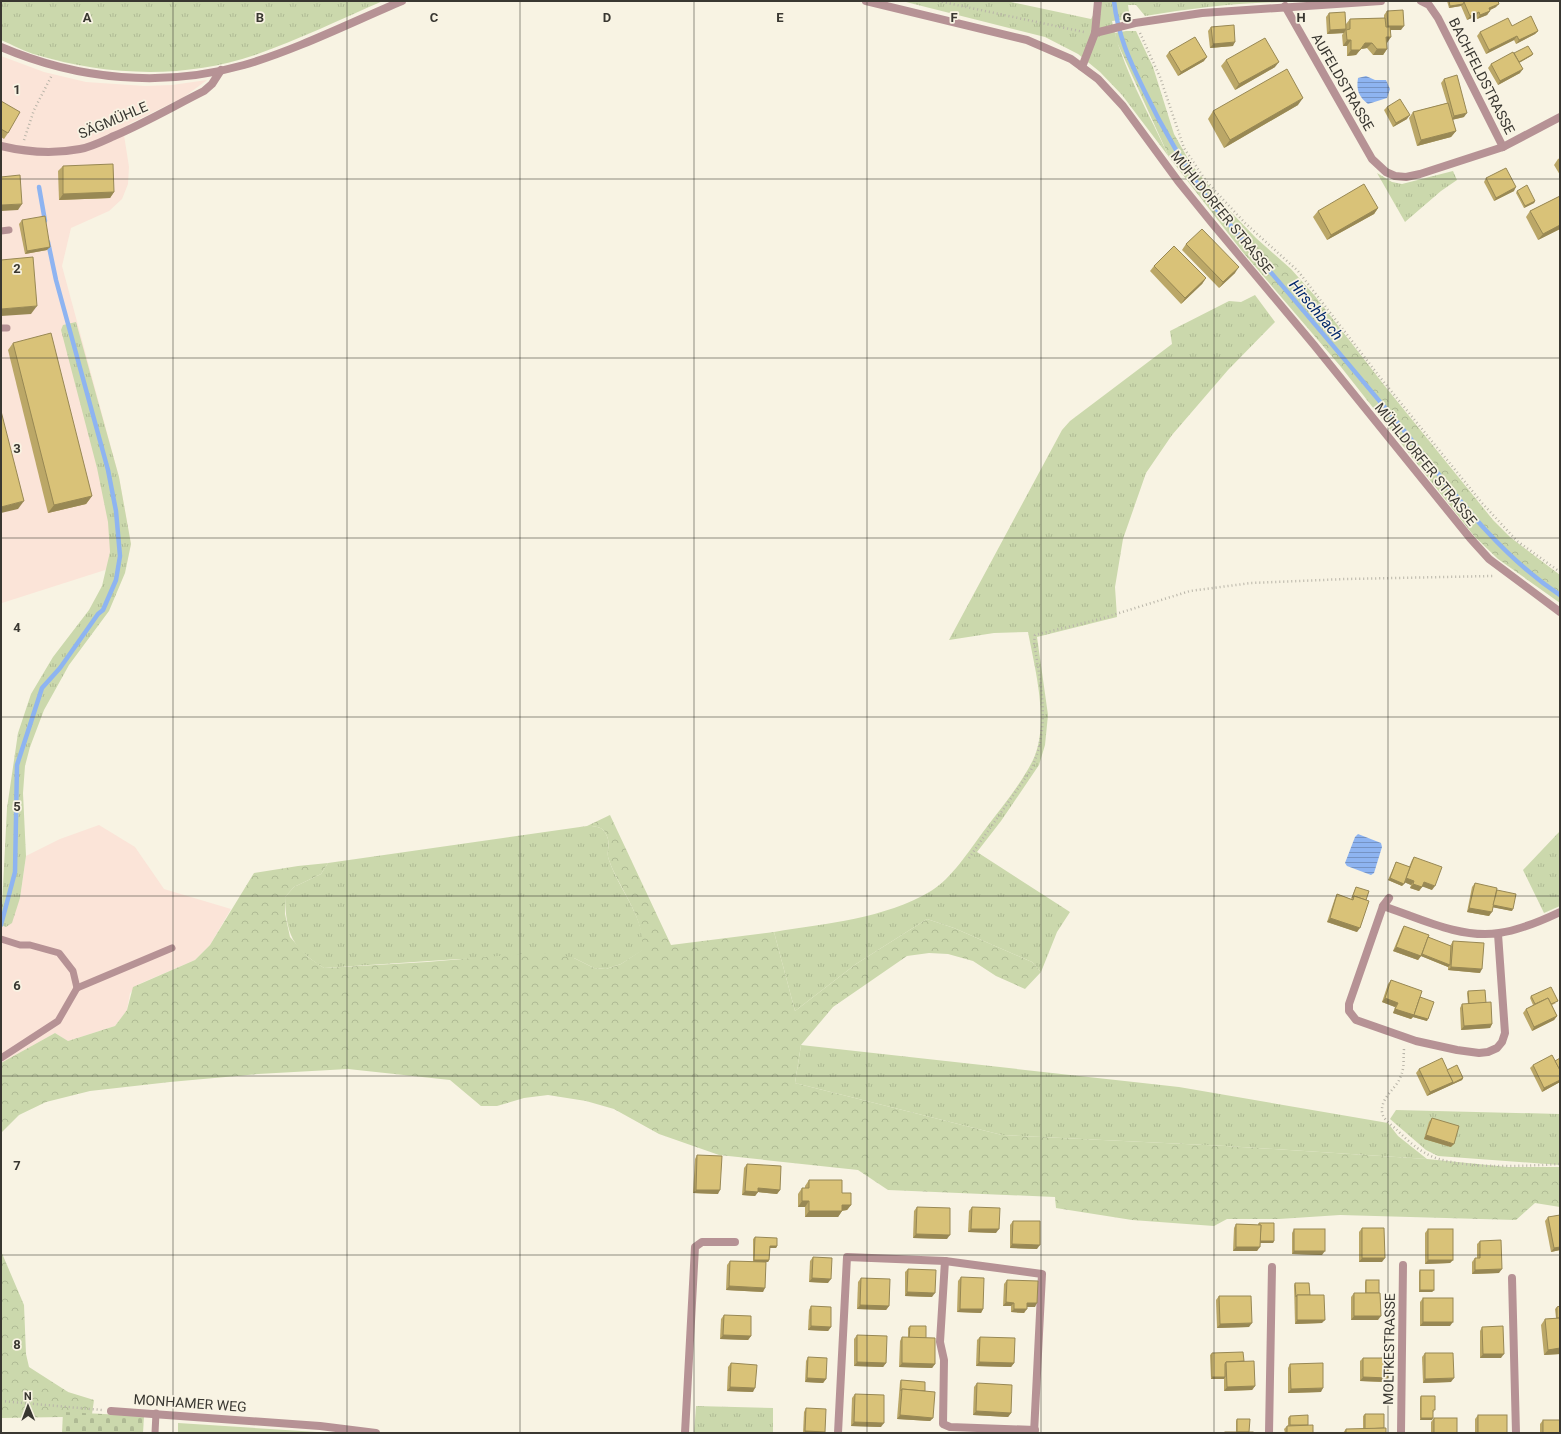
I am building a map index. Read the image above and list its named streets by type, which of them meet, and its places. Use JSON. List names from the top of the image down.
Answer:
{
  "streets": {
    "street": [
      "BACHFELDSTRASSE",
      "AUFELDSTRASSE",
      "SÄGMÜHLE",
      "MÜHLDORFER STRASSE",
      "MOLTKESTRASSE",
      "MONHAMER WEG"
    ]
  },
  "crossings": [
    ["BACHFELDSTRASSE", "AUFELDSTRASSE"]
  ],
  "water": ["Hirschbach"],
  "north": "top",
  "grid": {
    "columns": [
      "A",
      "B",
      "C",
      "D",
      "E",
      "F",
      "G",
      "H",
      "I"
    ],
    "rows": [
      "1",
      "2",
      "3",
      "4",
      "5",
      "6",
      "7",
      "8"
    ]
  }
}
